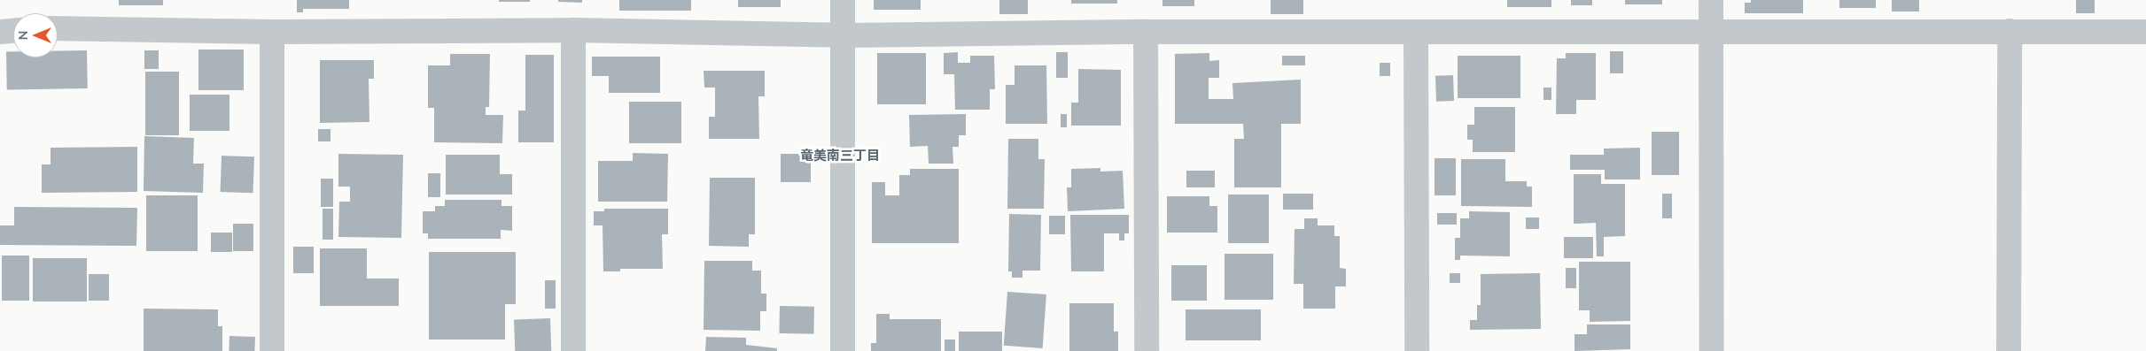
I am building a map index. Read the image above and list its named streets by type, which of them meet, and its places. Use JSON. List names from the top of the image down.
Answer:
{
  "districts": ["竜美南三丁目"],
  "north": "left"
}
